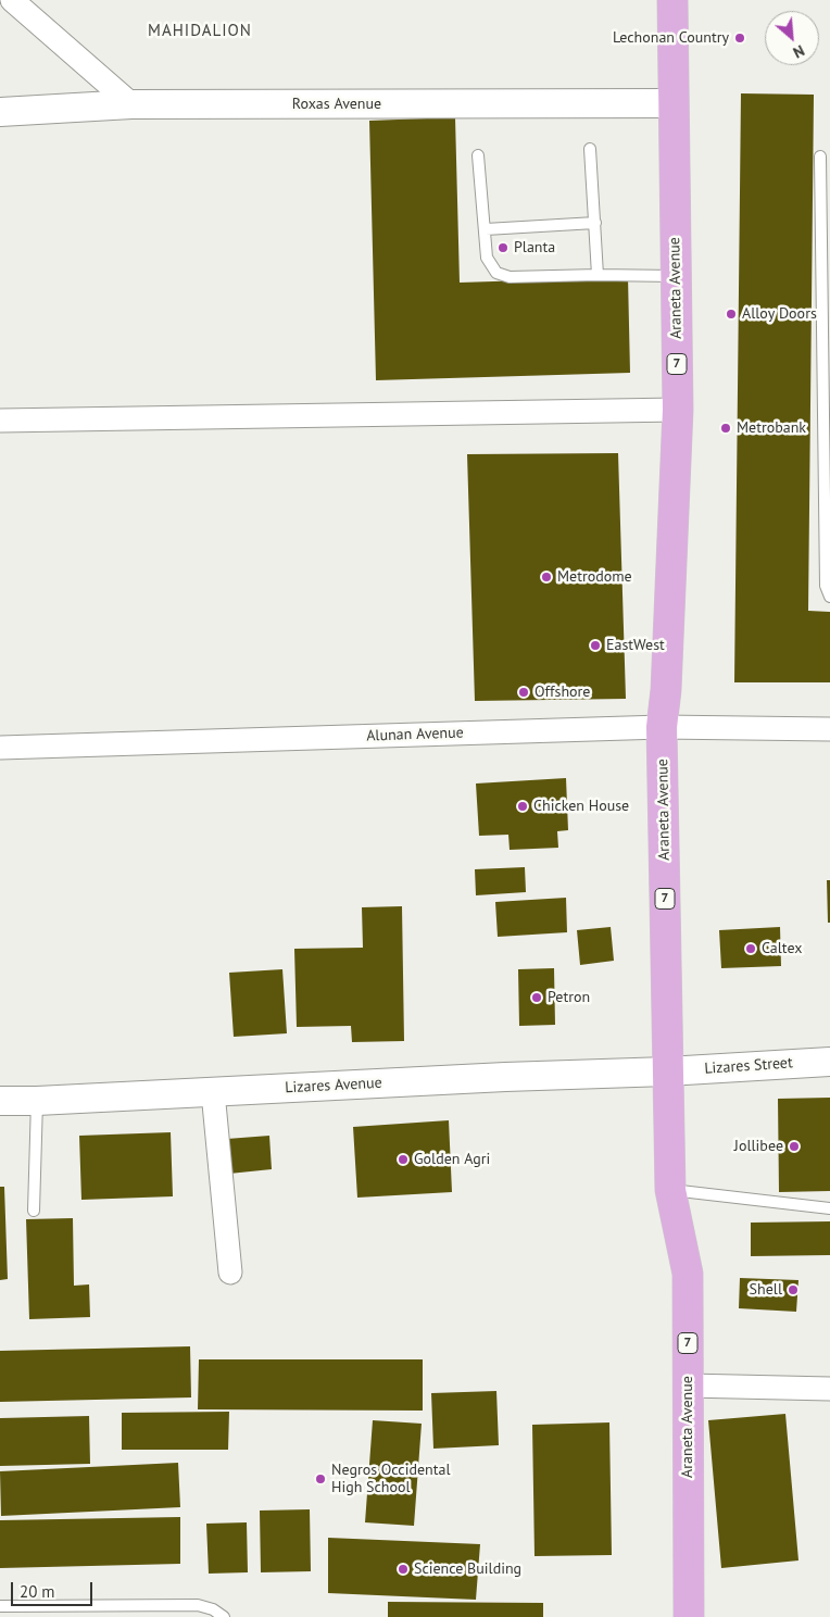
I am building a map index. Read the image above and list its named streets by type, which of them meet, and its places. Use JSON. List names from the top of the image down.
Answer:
{
  "streets": {
    "main road": ["Araneta Avenue", "7"],
    "street": [
      "Roxas Avenue",
      "Alunan Avenue",
      "Lizares Street",
      "Lizares Avenue"
    ]
  },
  "crossings": [
    ["Roxas Avenue", "Araneta Avenue"],
    ["Araneta Avenue", "Alunan Avenue"],
    ["Araneta Avenue", "Lizares Street"],
    ["Araneta Avenue", "Lizares Avenue"],
    ["Lizares Street", "Lizares Avenue"]
  ],
  "districts": ["MAHIDALION"],
  "places": [
    "Lechonan Country",
    "Planta",
    "Alloy Doors",
    "Metrobank",
    "Metrodome",
    "EastWest",
    "Offshore",
    "Chicken House",
    "Caltex",
    "Petron",
    "Jollibee",
    "Golden Agri",
    "Shell",
    "Negros Occidental High School",
    "Science Building"
  ],
  "scale_bar": "20 m",
  "north": "bottom right"
}
